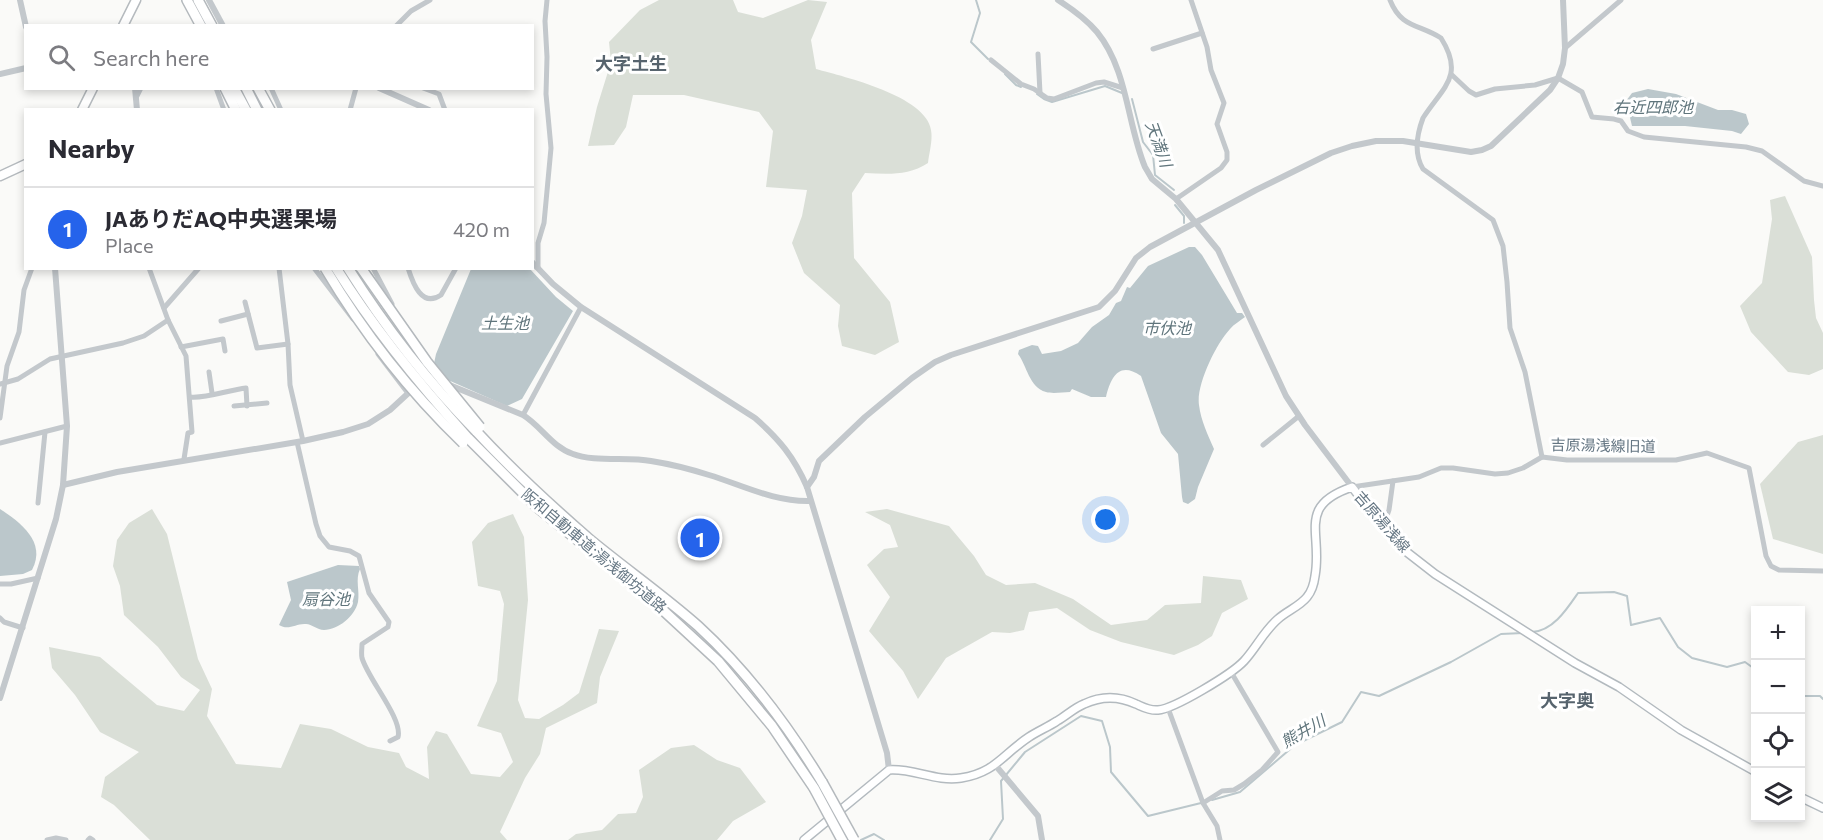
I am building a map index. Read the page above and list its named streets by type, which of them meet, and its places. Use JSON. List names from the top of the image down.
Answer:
{
  "streets": {
    "highway": ["阪和自動車道;湯浅御坊道路"],
    "main road": ["吉原湯浅線"],
    "street": ["吉原湯浅線旧道"]
  },
  "crossings": [
    ["吉原湯浅線旧道", "吉原湯浅線"]
  ],
  "districts": ["大字土生", "大字奥"],
  "water": [
    "右近四郎池",
    "天満川",
    "土生池",
    "市伏池",
    "扇谷池",
    "熊井川"
  ],
  "page": {
    "search": "Search here",
    "heading": "Nearby",
    "list": [
      {
        "mark": "1",
        "name": "JAありだAQ中央選果場",
        "note": "Place",
        "value": "420 m"
      }
    ],
    "pins": "1",
    "map_buttons": ["+", "−"]
  }
}
